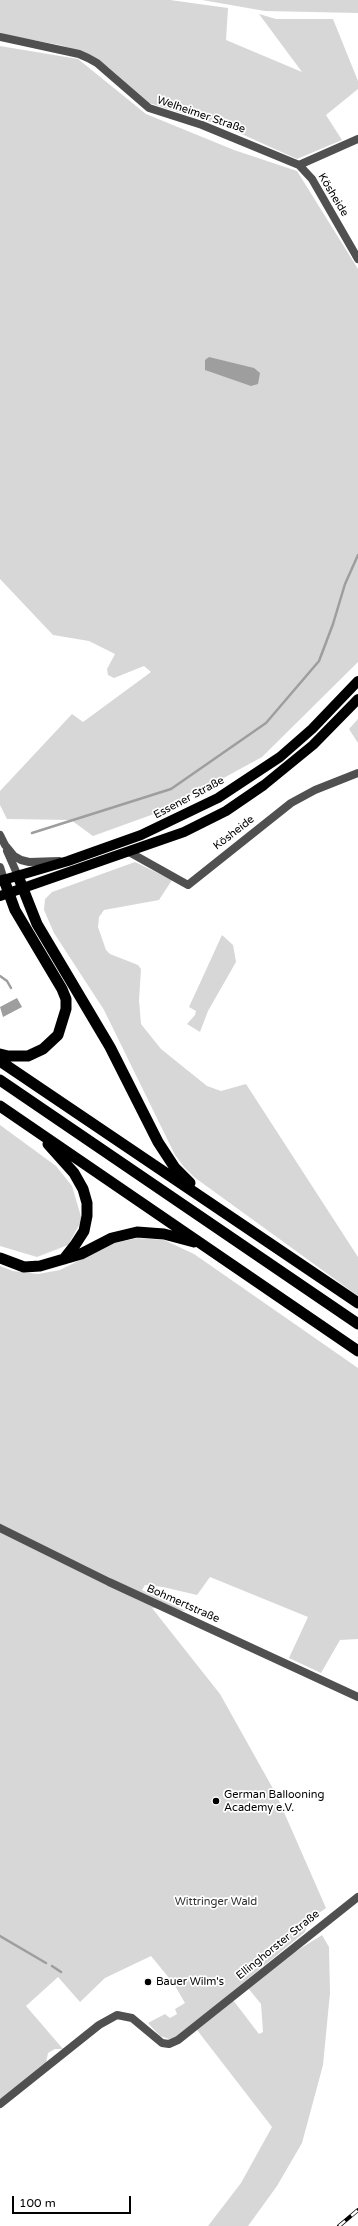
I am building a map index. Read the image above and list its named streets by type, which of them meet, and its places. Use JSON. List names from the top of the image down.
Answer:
{
  "streets": {
    "main road": ["Essener Straße"],
    "street": [
      "Welheimer Straße",
      "Kösheide",
      "Bohmertstraße",
      "Ellinghorster Straße"
    ]
  },
  "crossings": [
    ["Welheimer Straße", "Kösheide"]
  ],
  "parks": ["Wittringer Wald"],
  "places": ["German Ballooning Academy e.V.", "Bauer Wilm's"],
  "scale_bar": "100 m"
}
